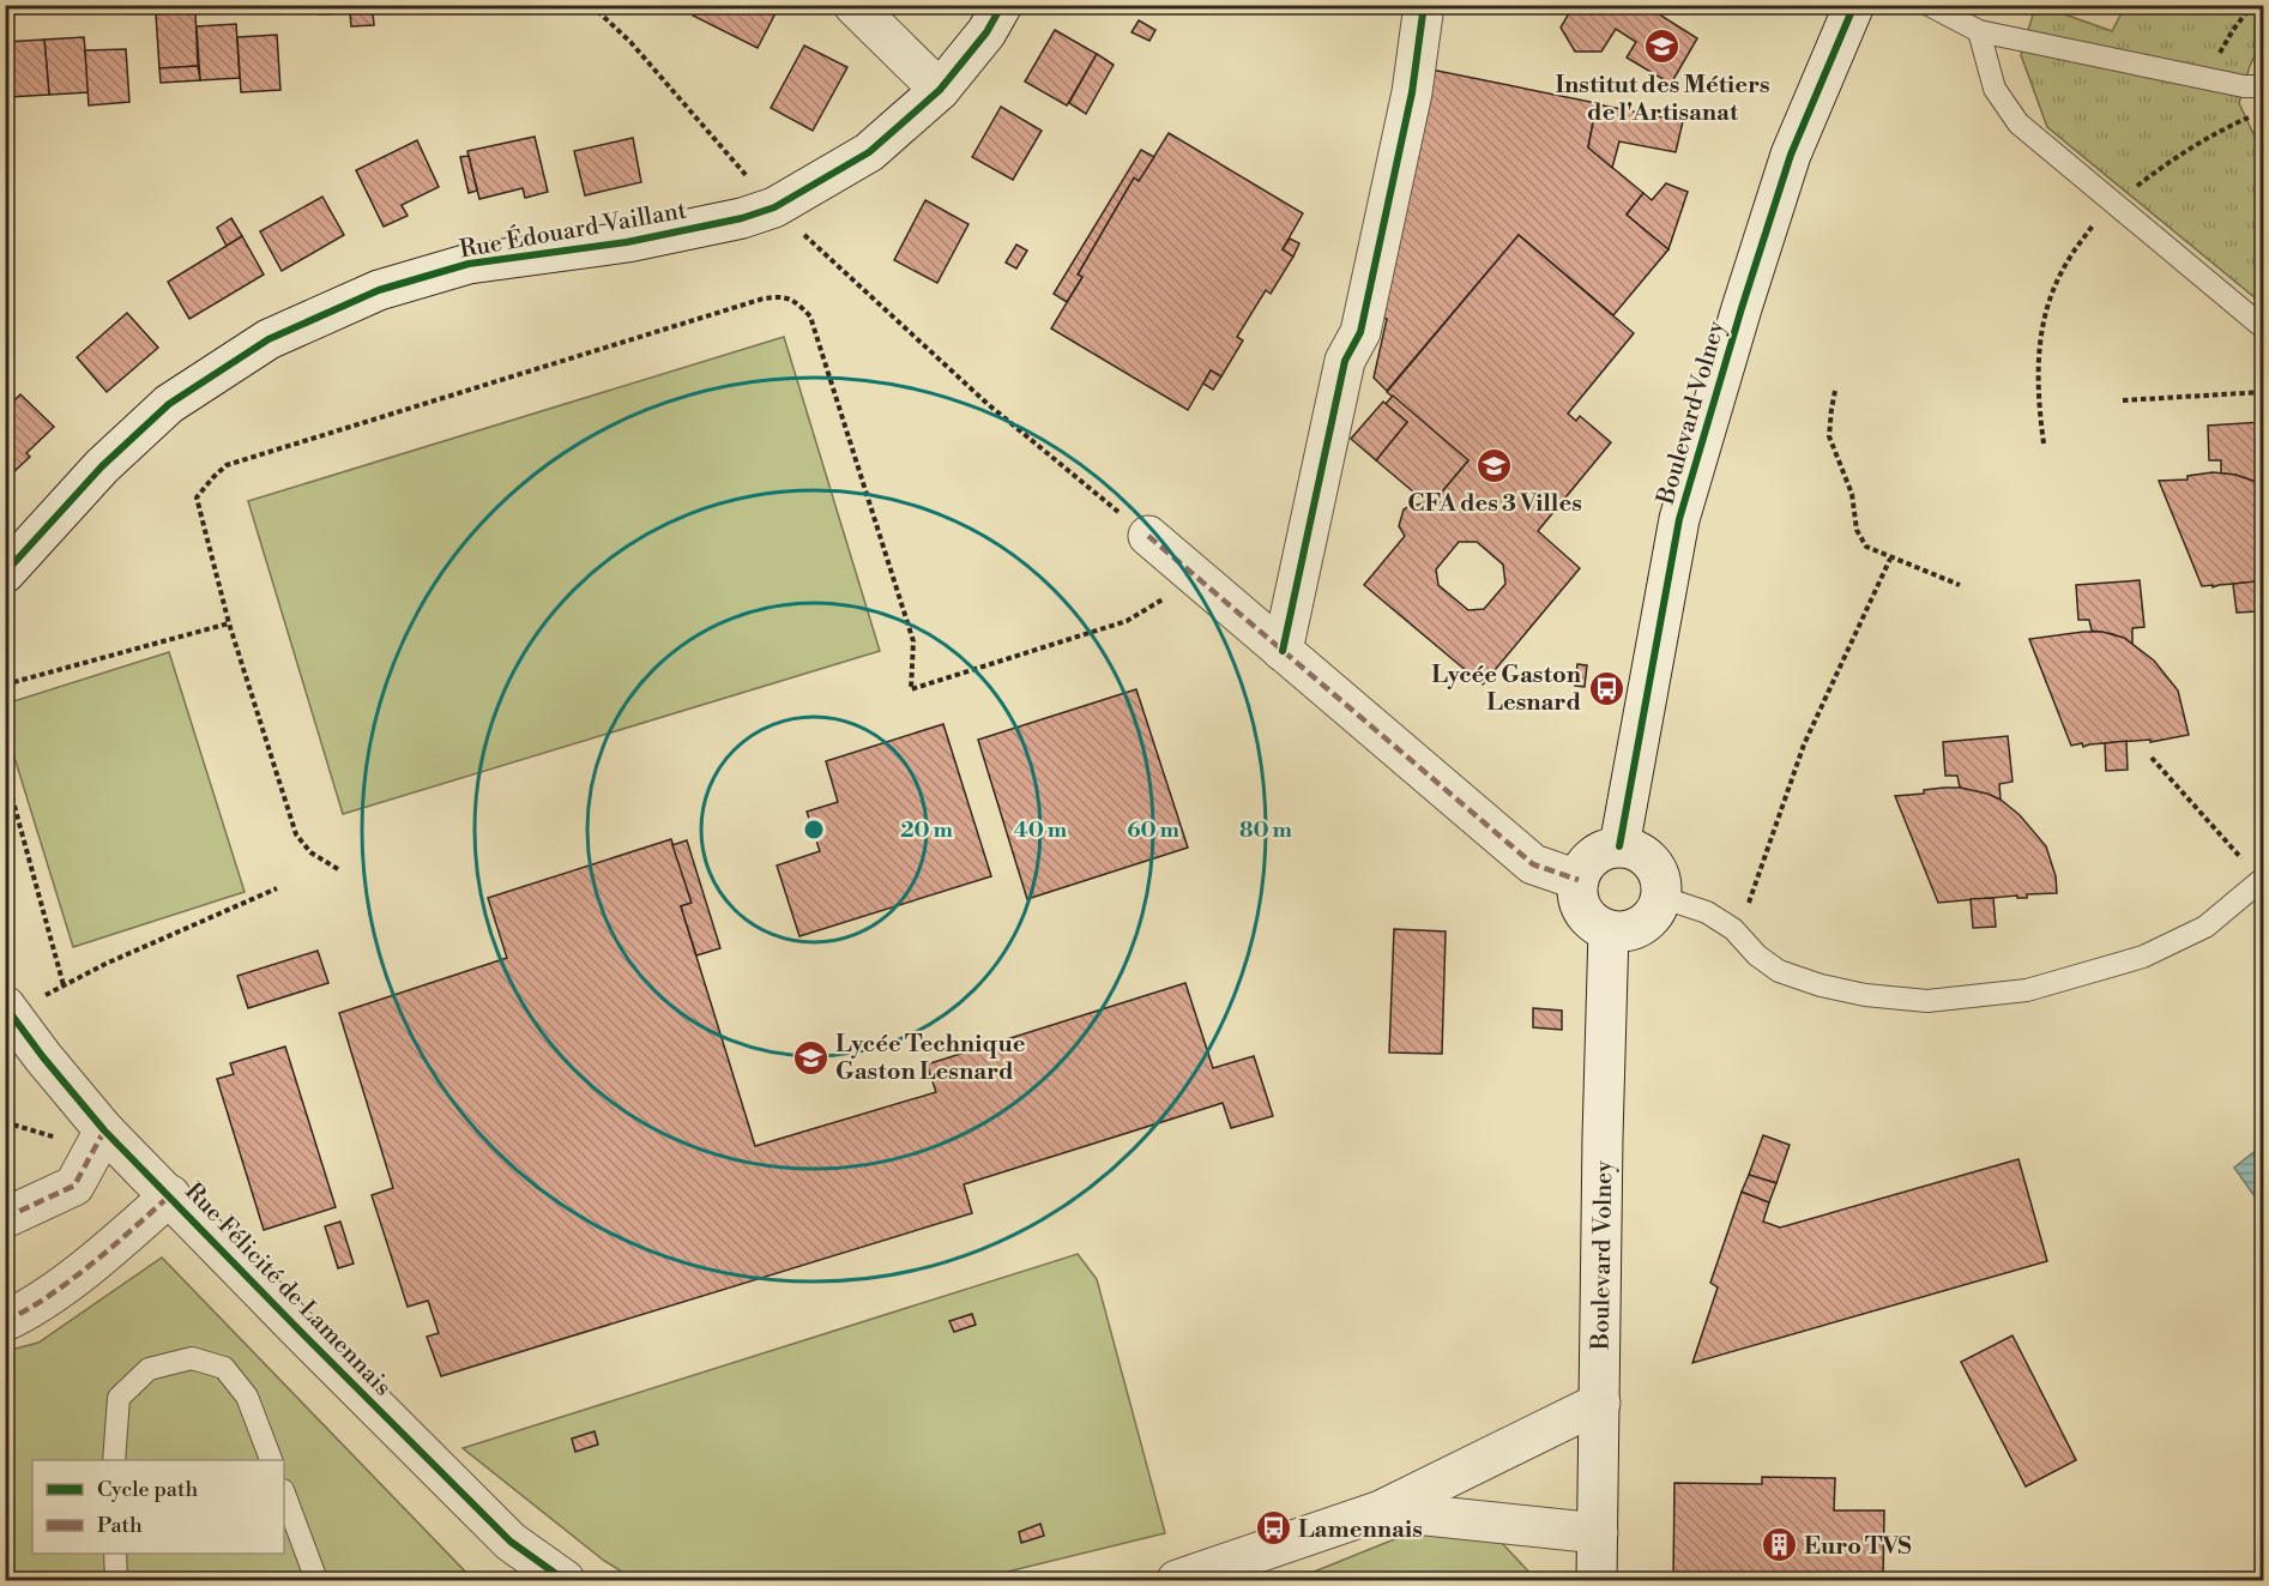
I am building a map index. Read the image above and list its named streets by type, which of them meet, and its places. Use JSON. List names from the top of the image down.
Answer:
{
  "streets": {
    "street": ["Rue Édouard Vaillant", "Boulevard Volney", "Rue Félicité de Lamennais"]
  },
  "places": {
    "school or university": ["Institut des Métiers de l'Artisanat", "CFA des 3 Villes", "Lycée Technique Gaston Lesnard"],
    "bus stop": ["Lycée Gaston Lesnard", "Lamennais"],
    "building": ["Euro TVS"]
  },
  "legend": ["Cycle path", "Path"],
  "rings": [
    "20 m",
    "40 m",
    "60 m",
    "80 m"
  ]
}
